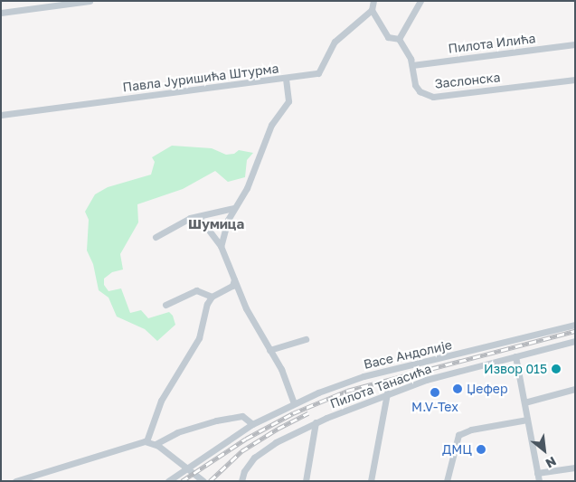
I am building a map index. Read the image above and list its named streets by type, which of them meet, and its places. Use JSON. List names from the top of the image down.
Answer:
{
  "streets": {
    "street": [
      "Пилота Илића",
      "Павла Јуришића Штурма",
      "Заслонска",
      "Васе Андолије",
      "Пилота Танасића"
    ]
  },
  "crossings": [
    ["Пилота Илића", "Заслонска"]
  ],
  "districts": ["Шумица"],
  "places": [
    "Извор 015",
    "Џефер",
    "M.V-Tex",
    "ДМЦ"
  ],
  "north": "bottom right"
}
